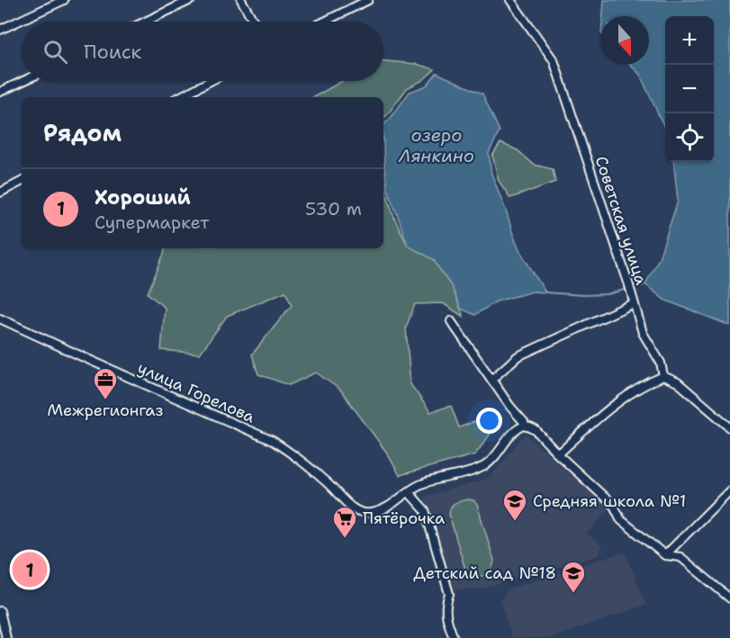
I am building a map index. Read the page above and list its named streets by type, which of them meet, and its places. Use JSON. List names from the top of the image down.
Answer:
{
  "streets": {
    "street": ["Советская улица", "улица Горелова"]
  },
  "water": ["озеро Лянкино"],
  "places": {
    "office": ["Межрегионгаз"],
    "school or university": ["Средняя школа №1", "Детский сад №18"],
    "supermarket": ["Пятёрочка"]
  },
  "north": "bottom",
  "page": {
    "map_buttons": ["+", "−"],
    "search": "Поиск",
    "heading": "Рядом",
    "list": [
      {
        "mark": "1",
        "name": "Хороший",
        "note": "Супермаркет",
        "value": "530 m"
      }
    ],
    "pins": "1"
  }
}
